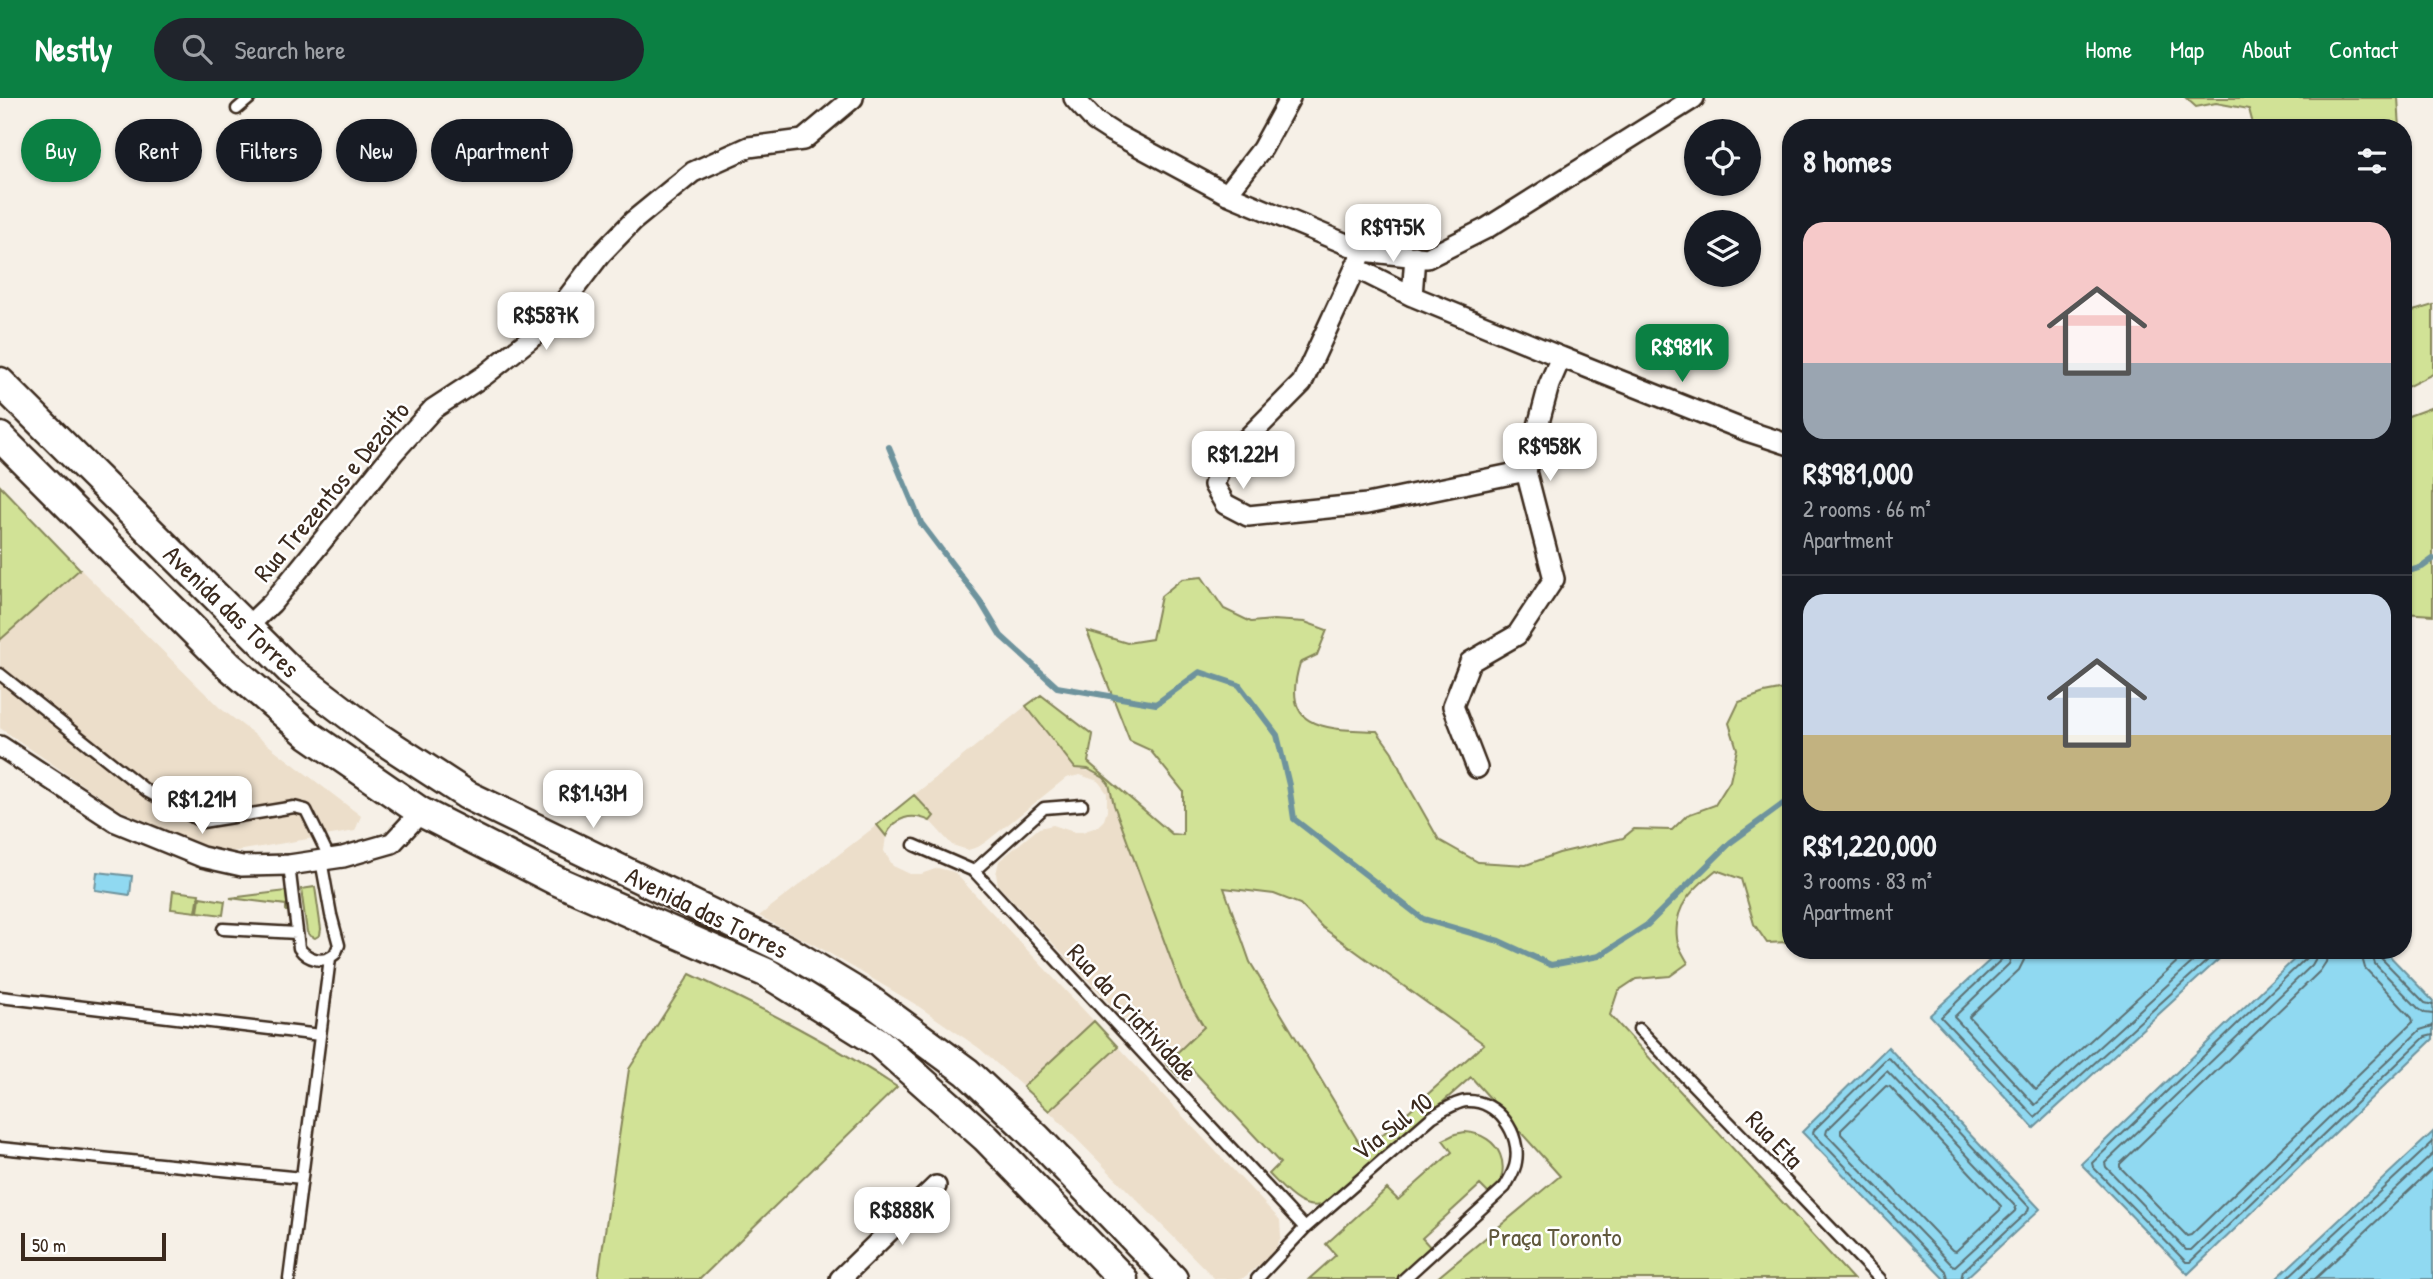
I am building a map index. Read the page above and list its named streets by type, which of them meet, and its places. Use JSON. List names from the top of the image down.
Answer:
{
  "streets": {
    "main road": ["Avenida das Torres"],
    "street": ["Rua Trezentos e Dezoito"],
    "lane": ["Rua da Criatividade", "Via Sul 10", "Rua Eta"]
  },
  "crossings": [
    ["Rua Trezentos e Dezoito", "Avenida das Torres"],
    ["Rua da Criatividade", "Via Sul 10"]
  ],
  "parks": ["Praça Toronto"],
  "scale_bar": "50 m",
  "page": {
    "header": "Nestly",
    "search": "Search here",
    "nav": [
      "Home",
      "Map",
      "About",
      "Contact"
    ],
    "chip": [
      "Buy",
      "Rent",
      "Filters",
      "New",
      "Apartment"
    ],
    "heading": "8 homes",
    "list": [
      {
        "name": "R$981,000",
        "note": "2 rooms · 66 m² · Apartment"
      },
      {
        "name": "R$1,220,000",
        "note": "3 rooms · 83 m² · Apartment"
      }
    ],
    "price": [
      "R$975K",
      "R$587K",
      "R$981K",
      "R$958K",
      "R$1.22M",
      "R$1.43M",
      "R$1.21M",
      "R$888K"
    ],
    "scale": "50 m"
  }
}
